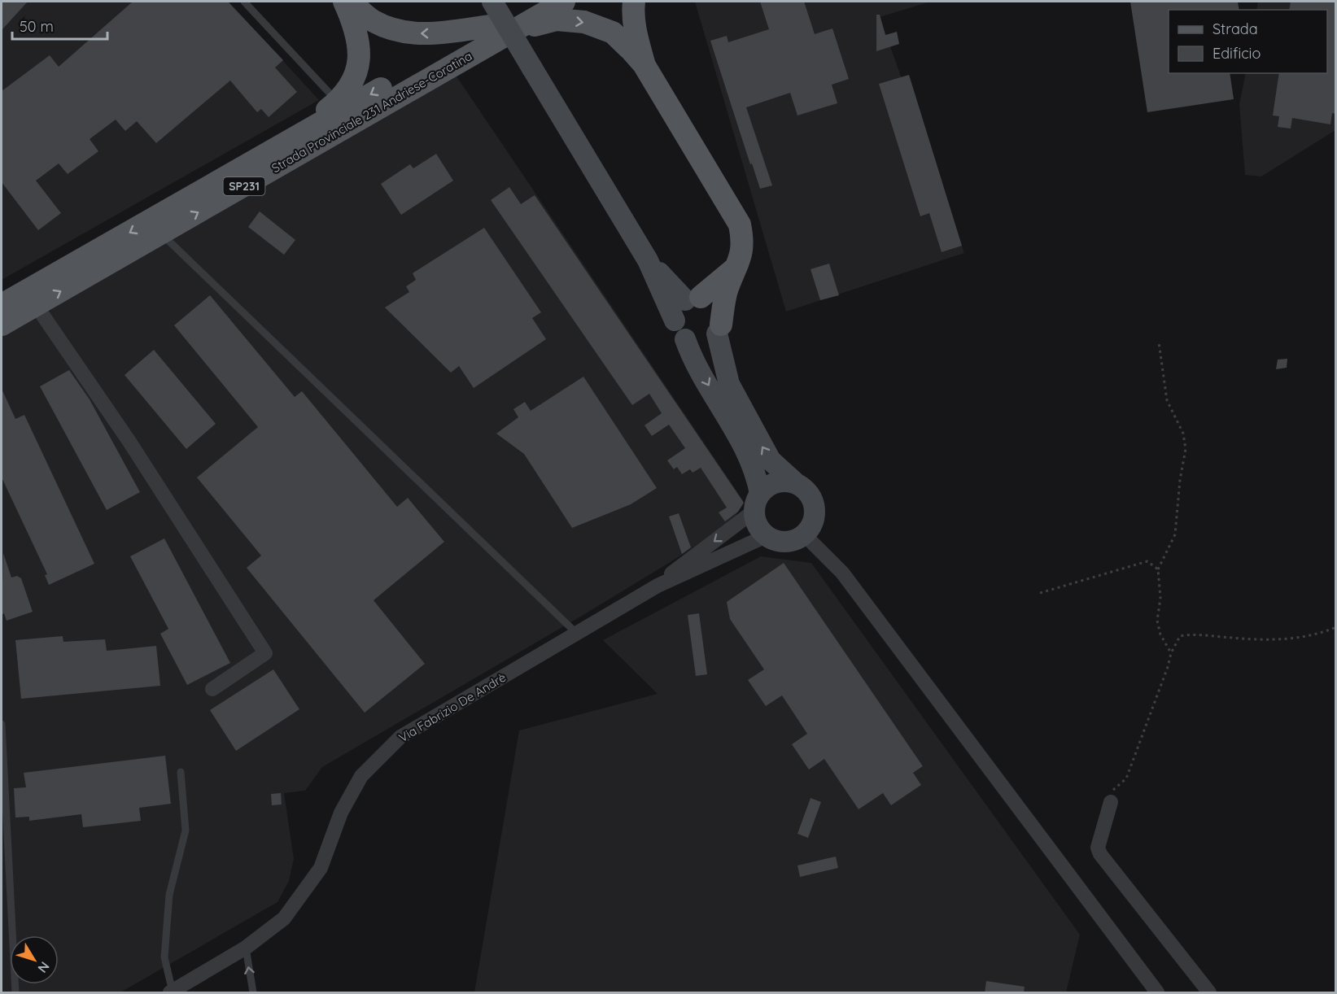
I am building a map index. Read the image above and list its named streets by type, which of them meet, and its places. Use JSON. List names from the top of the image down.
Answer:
{
  "streets": {
    "main road": ["Strada Provinciale 231 Andriese-Coratina", "SP231"],
    "street": ["Via Fabrizio De Andrè"]
  },
  "legend": ["Strada", "Edificio"],
  "scale_bar": "50 m",
  "north": "bottom right"
}
